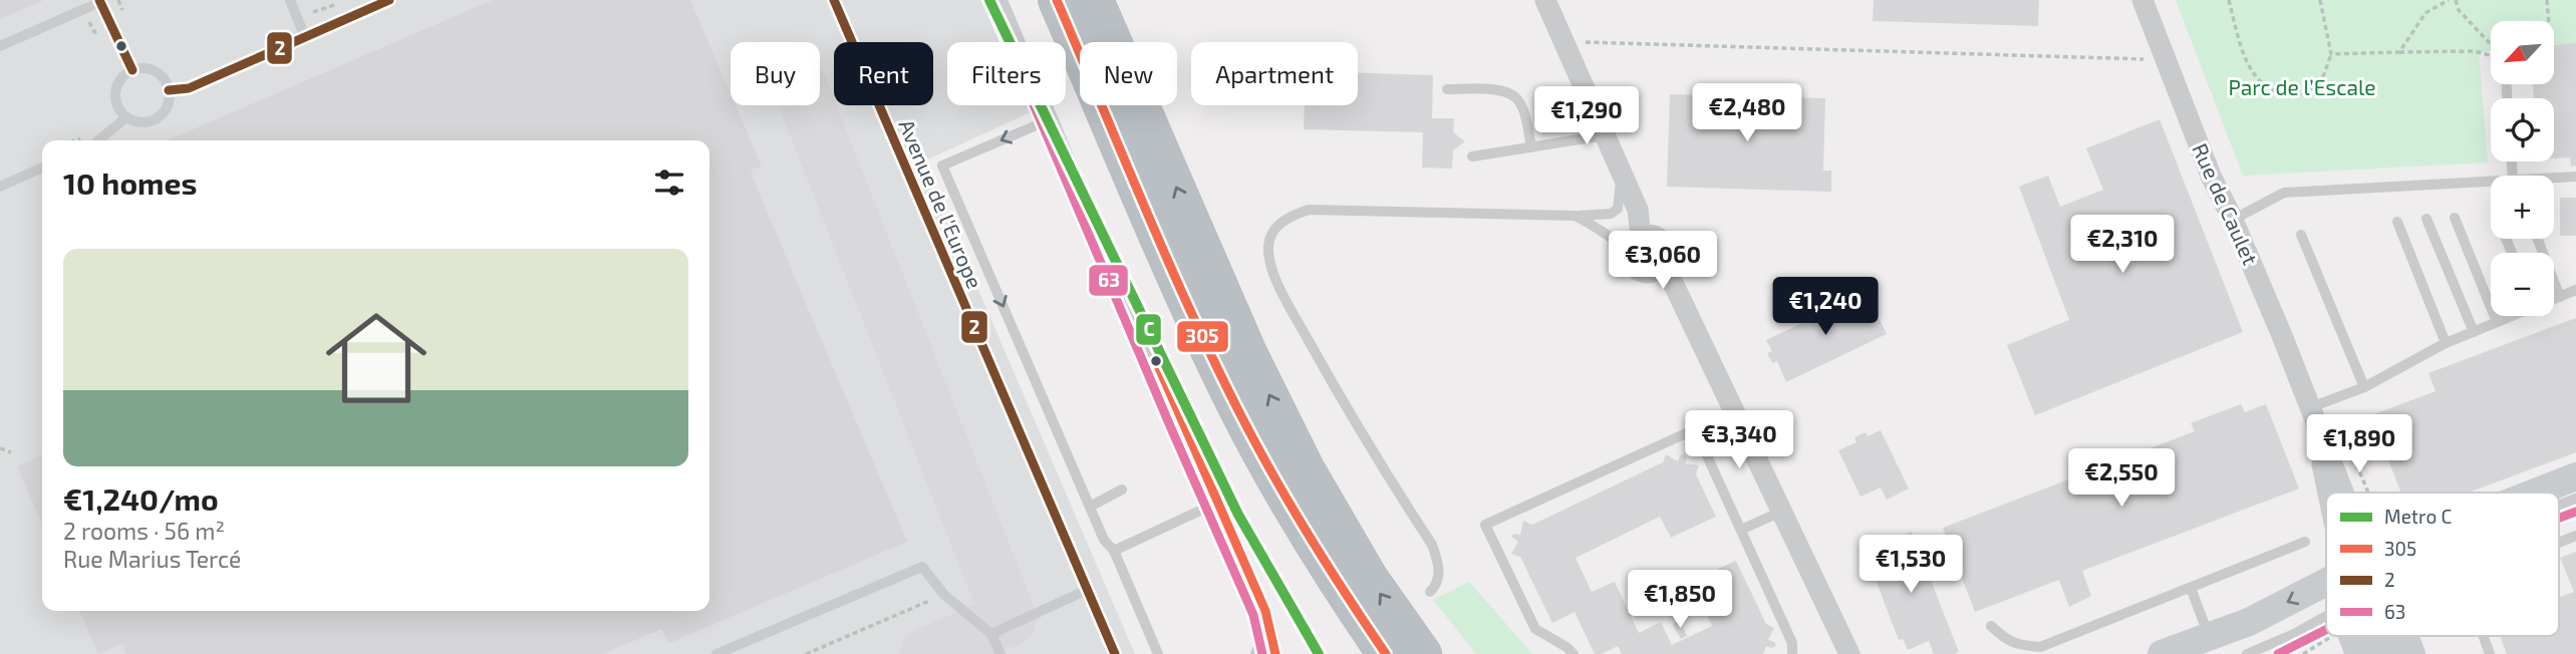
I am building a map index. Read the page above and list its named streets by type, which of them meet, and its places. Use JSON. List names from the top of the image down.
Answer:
{
  "streets": {
    "main road": ["Rue de Caulet"],
    "lane": ["Avenue de l'Europe"]
  },
  "parks": ["Parc de l’Escale"],
  "lines": [
    "metro line C",
    "transit line 305",
    "transit line 2",
    "transit line 63"
  ],
  "legend": [
    "Metro C",
    "305",
    "2",
    "63"
  ],
  "north": "bottom left",
  "page": {
    "map_buttons": ["+", "−"],
    "chip": [
      "Buy",
      "Rent",
      "Filters",
      "New",
      "Apartment"
    ],
    "price": [
      "€2,480",
      "€1,290",
      "€2,310",
      "€3,060",
      "€1,240",
      "€3,340",
      "€1,890",
      "€2,550",
      "€1,530",
      "€1,850"
    ],
    "heading": "10 homes",
    "list": [
      {
        "name": "€1,240/mo",
        "note": "2 rooms · 56 m² · Rue Marius Tercé"
      }
    ]
  }
}
